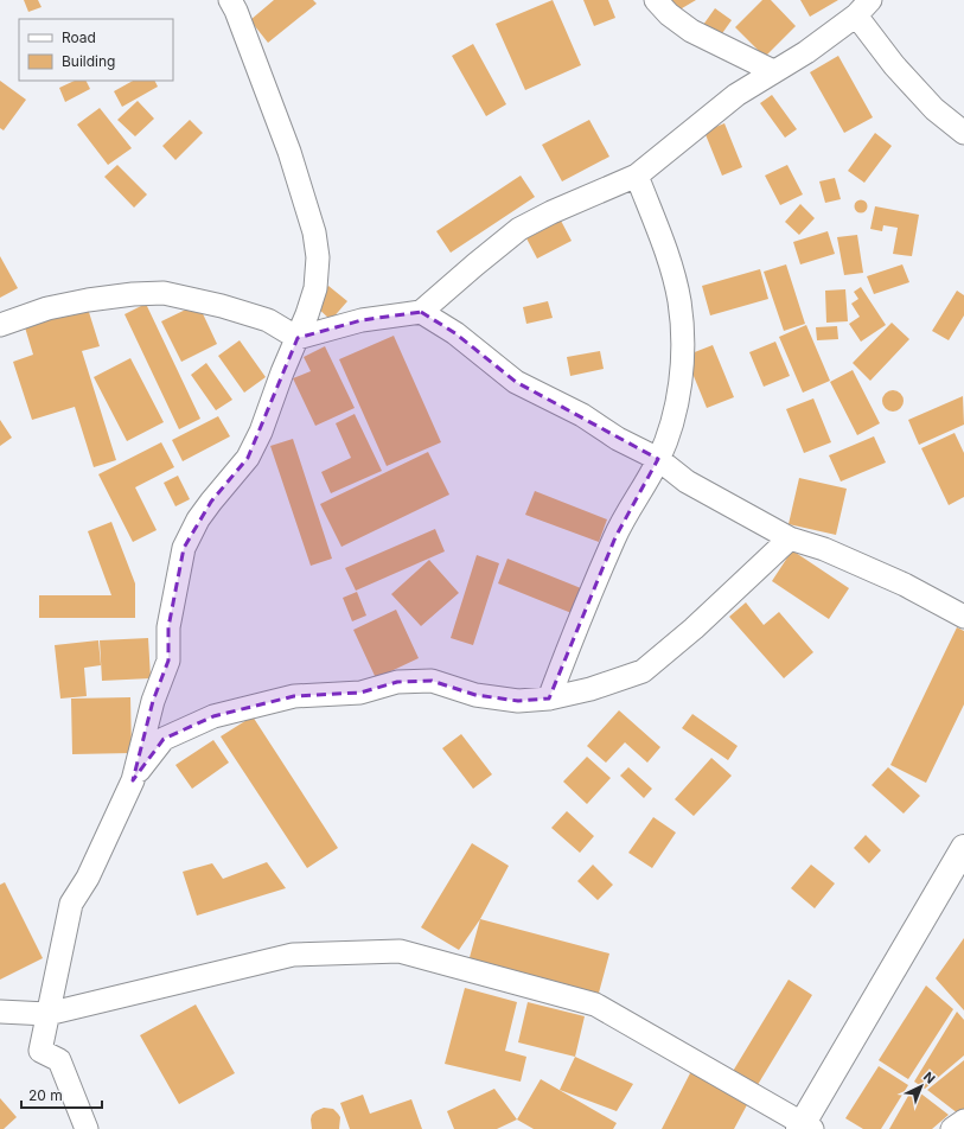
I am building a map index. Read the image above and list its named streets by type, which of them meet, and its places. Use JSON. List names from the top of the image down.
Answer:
{
  "legend": ["Road", "Building"],
  "scale_bar": "20 m",
  "north": "top right"
}
